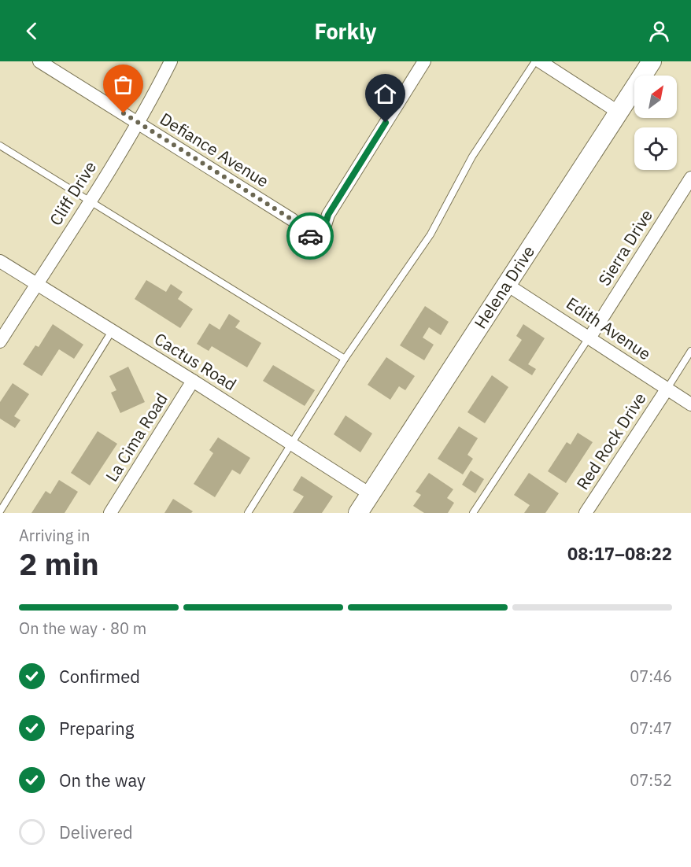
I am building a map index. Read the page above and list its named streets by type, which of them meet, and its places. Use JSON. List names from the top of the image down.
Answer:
{
  "streets": {
    "main road": ["Helena Drive"],
    "street": [
      "Defiance Avenue",
      "Cliff Drive",
      "Sierra Drive",
      "Edith Avenue",
      "Cactus Road",
      "La Cima Road",
      "Red Rock Drive"
    ]
  },
  "crossings": [
    ["Defiance Avenue", "Cliff Drive"],
    ["Cliff Drive", "Cactus Road"],
    ["Sierra Drive", "Edith Avenue"],
    ["Helena Drive", "Edith Avenue"],
    ["Helena Drive", "Cactus Road"],
    ["Edith Avenue", "Red Rock Drive"],
    ["Cactus Road", "La Cima Road"]
  ],
  "north": "top right",
  "page": {
    "header": "Forkly",
    "heading": ["2 min", "Arriving in", "08:17–08:22"],
    "bar": "On the way · 80 m",
    "list": [
      ["Confirmed", "07:46"],
      ["Preparing", "07:47"],
      ["On the way", "07:52"],
      "Delivered"
    ]
  }
}
